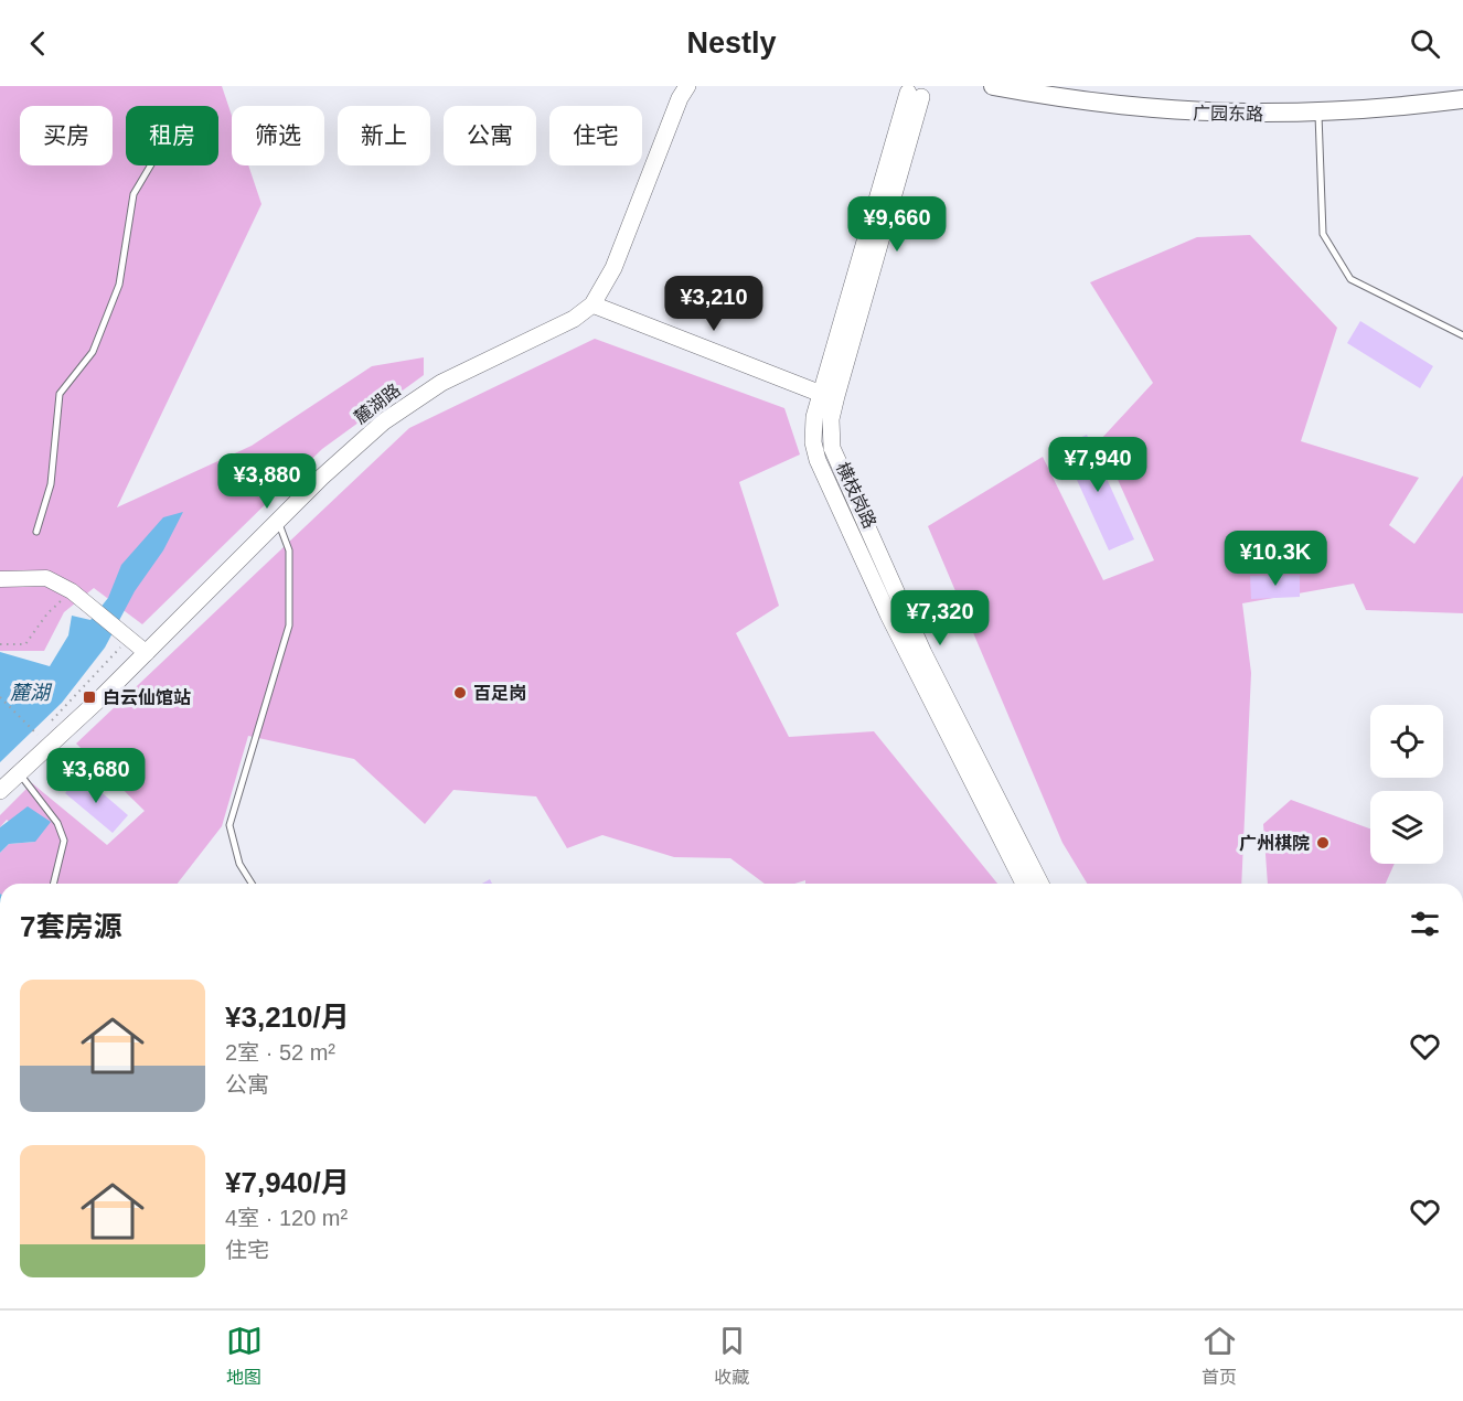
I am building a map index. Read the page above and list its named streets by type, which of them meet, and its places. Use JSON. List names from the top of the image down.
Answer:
{
  "streets": {
    "main road": ["广园东路", "麓湖路", "横枝岗路"]
  },
  "water": ["麓湖"],
  "places": {
    "other": ["百足岗", "广州棋院"],
    "transit": ["白云仙馆站"]
  },
  "page": {
    "header": "Nestly",
    "chip": [
      "买房",
      "租房",
      "筛选",
      "新上",
      "公寓",
      "住宅"
    ],
    "price": [
      "¥9,660",
      "¥3,210",
      "¥7,940",
      "¥3,880",
      "¥10.3K",
      "¥7,320",
      "¥3,680"
    ],
    "heading": "7套房源",
    "list": [
      {
        "name": "¥3,210/月",
        "note": "2室 · 52 m² · 公寓"
      },
      {
        "name": "¥7,940/月",
        "note": "4室 · 120 m² · 住宅"
      }
    ],
    "tabs": ["地图", "收藏", "首页"]
  }
}
